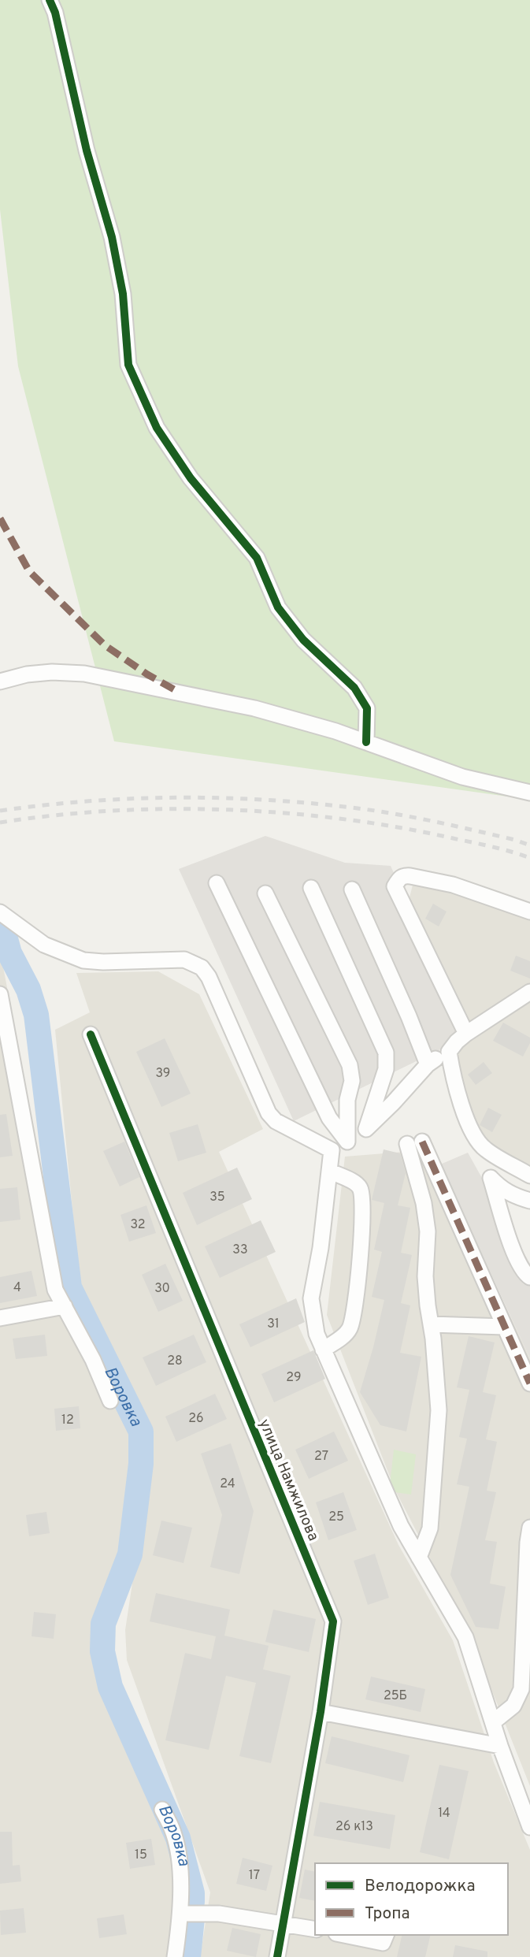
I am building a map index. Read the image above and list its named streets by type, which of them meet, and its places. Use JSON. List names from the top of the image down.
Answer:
{
  "streets": {
    "street": ["улица Намжилова"]
  },
  "water": ["Воровка"],
  "house_numbers": [
    "39",
    "35",
    "32",
    "33",
    "4",
    "30",
    "31",
    "28",
    "29",
    "26",
    "12",
    "27",
    "24",
    "25",
    "25Б",
    "14",
    "26 к13",
    "15",
    "17"
  ],
  "legend": ["Велодорожка", "Тропа"]
}
